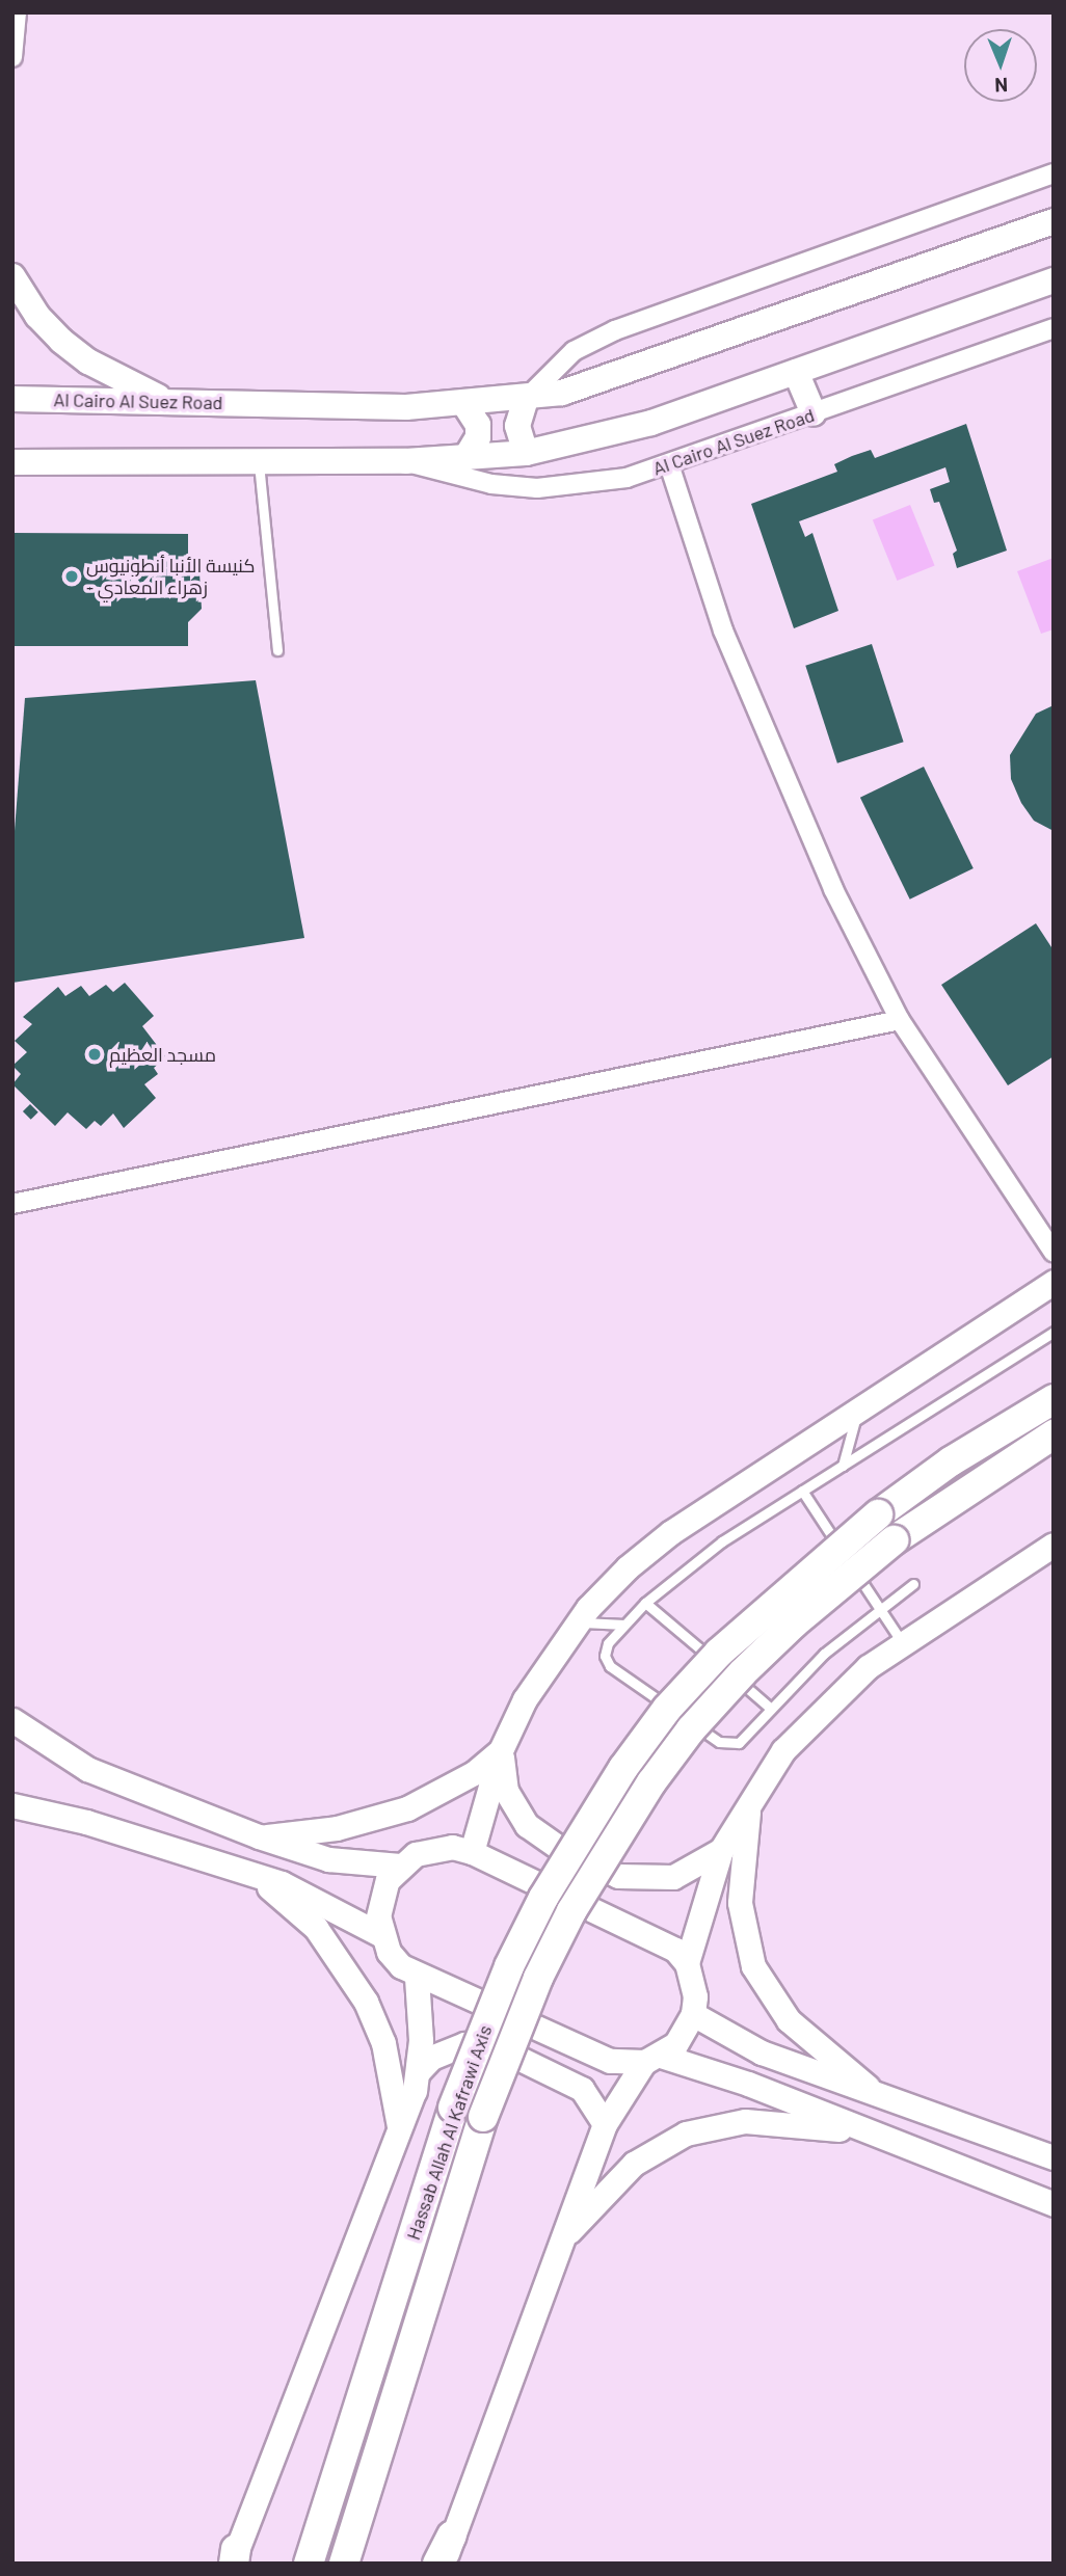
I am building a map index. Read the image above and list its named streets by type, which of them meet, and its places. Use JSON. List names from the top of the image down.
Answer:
{
  "streets": {
    "main road": ["Al Cairo Al Suez Road", "Hassab Allah Al Kafrawi Axis"]
  },
  "places": ["كنيسة الأنبا أنطونيوس - زهراء المعادي", "مسجد العظيم"],
  "north": "bottom"
}
